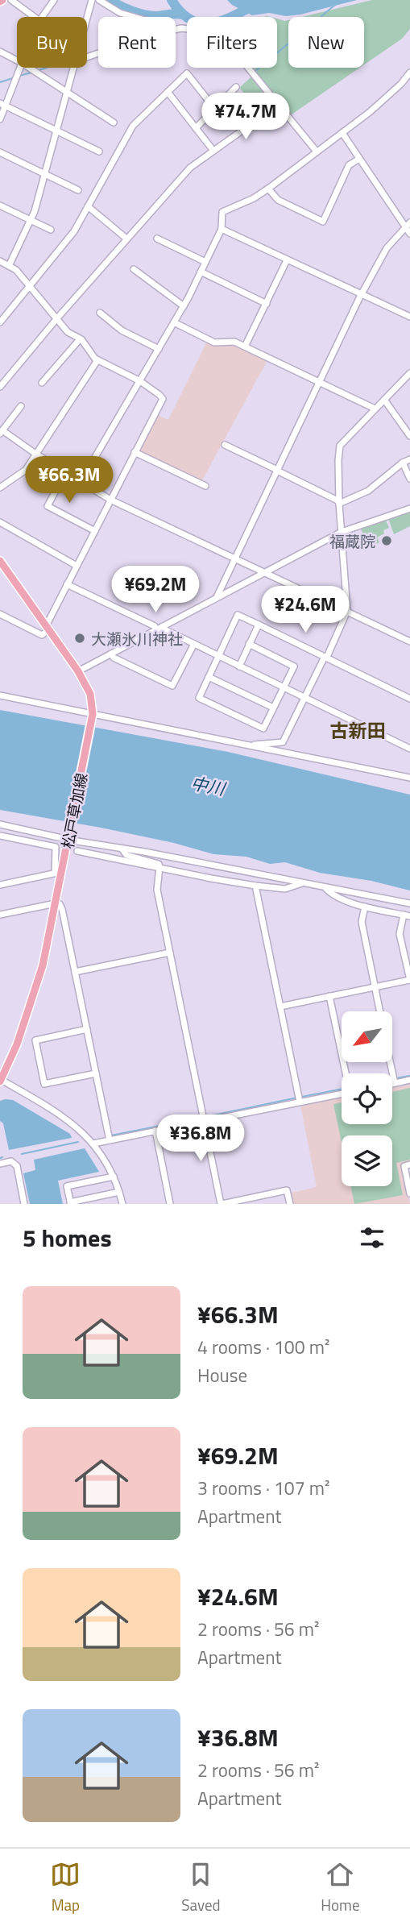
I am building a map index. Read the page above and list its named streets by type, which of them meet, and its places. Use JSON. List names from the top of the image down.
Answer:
{
  "streets": {
    "main road": ["松戸草加線"]
  },
  "districts": ["古新田"],
  "water": ["中川"],
  "places": ["福蔵院", "大瀬氷川神社"],
  "north": "bottom left",
  "page": {
    "chip": [
      "Buy",
      "Rent",
      "Filters",
      "New"
    ],
    "price": [
      "¥74.7M",
      "¥66.3M",
      "¥69.2M",
      "¥24.6M",
      "¥36.8M"
    ],
    "heading": "5 homes",
    "list": [
      {
        "name": "¥66.3M",
        "note": "4 rooms · 100 m² · House"
      },
      {
        "name": "¥69.2M",
        "note": "3 rooms · 107 m² · Apartment"
      },
      {
        "name": "¥24.6M",
        "note": "2 rooms · 56 m² · Apartment"
      },
      {
        "name": "¥36.8M",
        "note": "2 rooms · 56 m² · Apartment"
      }
    ],
    "tabs": ["Map", "Saved", "Home"]
  }
}
